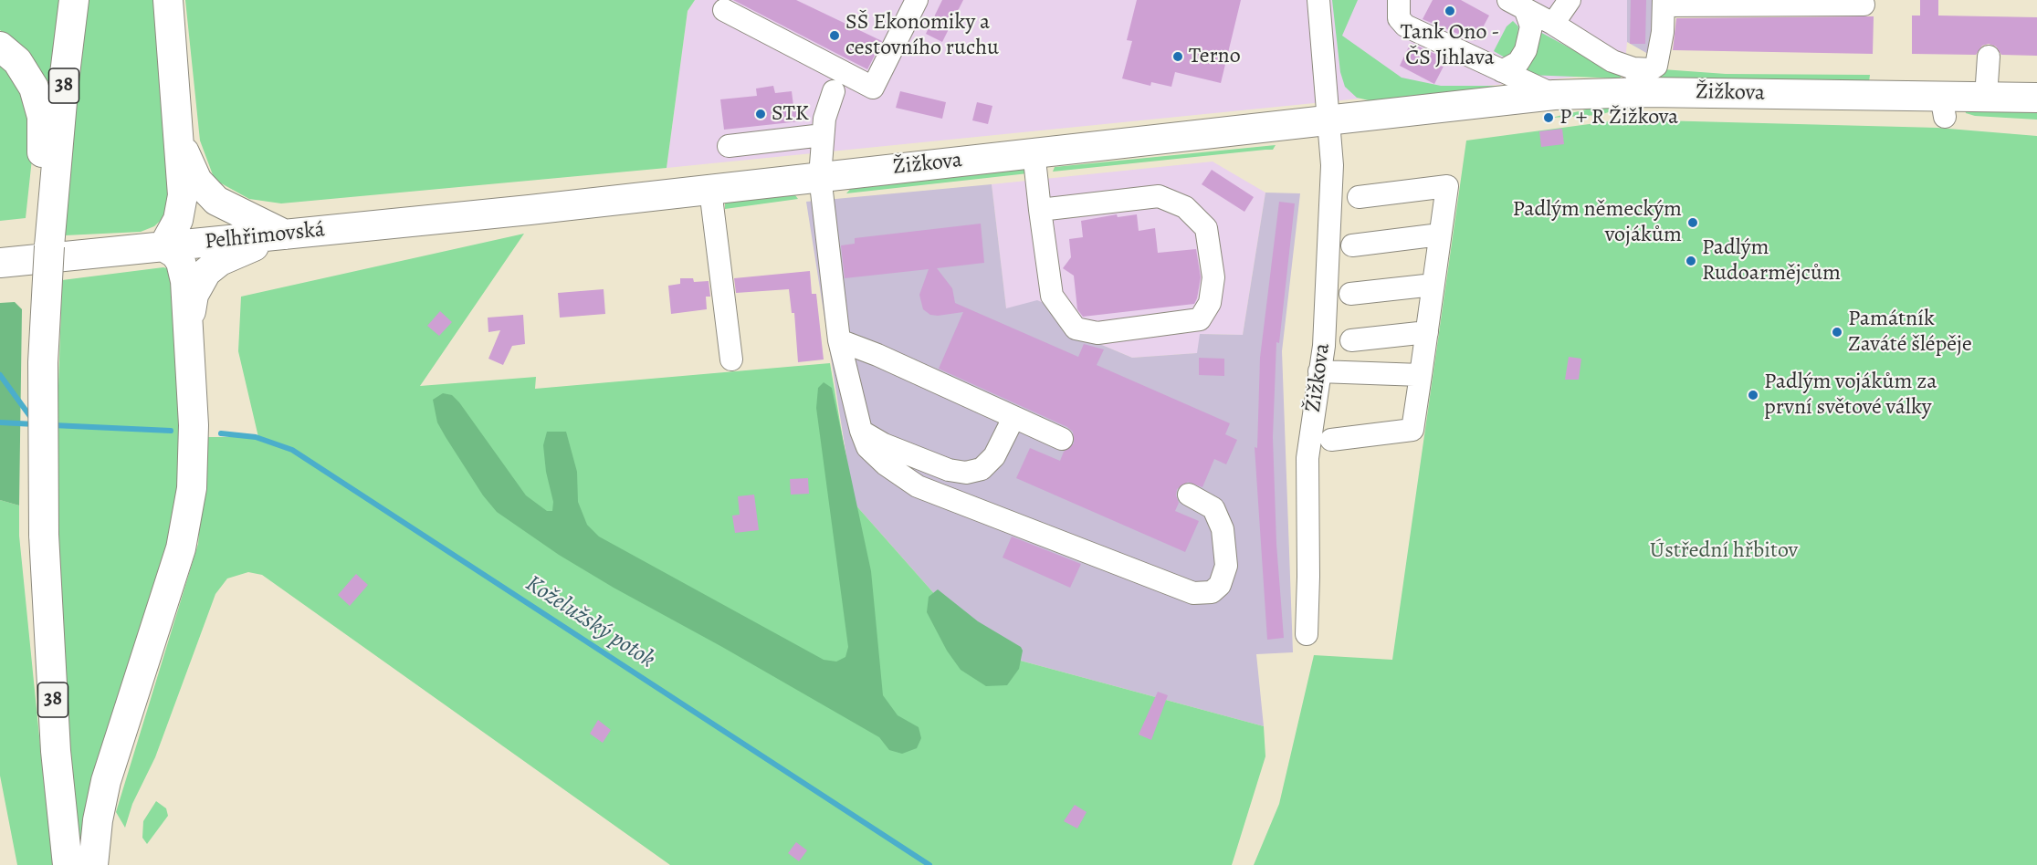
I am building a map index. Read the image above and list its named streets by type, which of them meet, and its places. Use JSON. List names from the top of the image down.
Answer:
{
  "streets": {
    "main road": ["38", "Žižkova", "Pelhřimovská"]
  },
  "crossings": [
    ["Žižkova", "Pelhřimovská"]
  ],
  "water": ["Koželužský potok"],
  "parks": ["Ústřední hřbitov"],
  "places": [
    "Tank Ono - ČS Jihlava",
    "SŠ Ekonomiky a cestovního ruchu",
    "Terno",
    "STK",
    "P + R Žižkova",
    "Padlým německým vojákům",
    "Padlým Rudoarmějcům",
    "Památník Zaváté šlépěje",
    "Padlým vojákům za první světové války"
  ]
}
